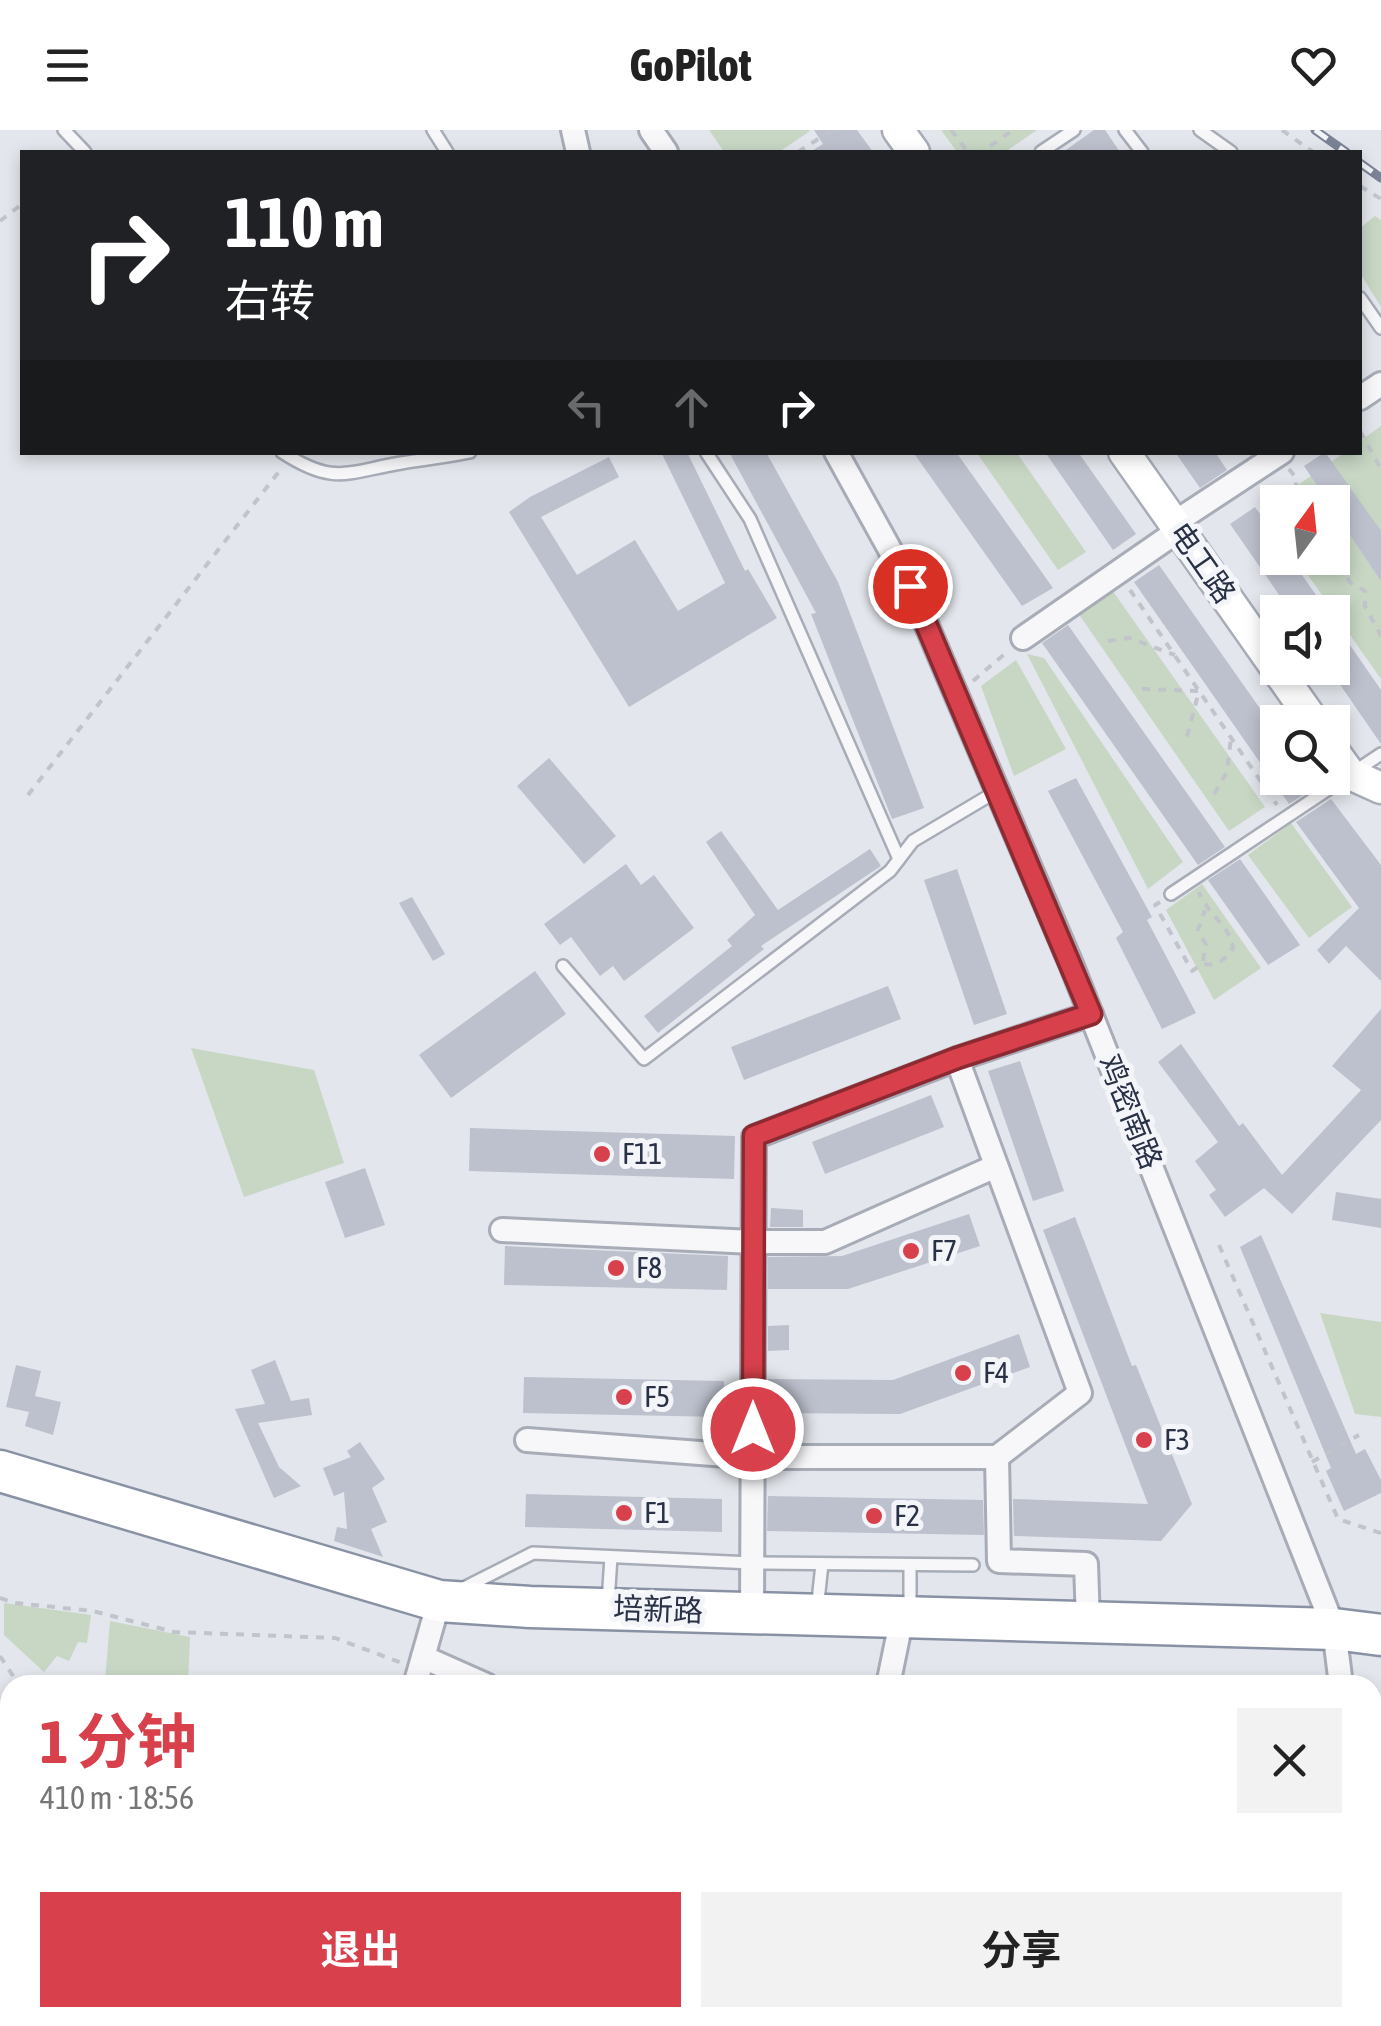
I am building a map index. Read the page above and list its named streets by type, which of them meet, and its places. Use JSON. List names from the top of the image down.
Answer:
{
  "streets": {
    "highway": ["培新路"],
    "street": ["电工路", "鸡密南路"]
  },
  "crossings": [
    ["鸡密南路", "培新路"]
  ],
  "places": [
    "F11",
    "F7",
    "F8",
    "F4",
    "F5",
    "F3",
    "F1",
    "F2"
  ],
  "north": "top",
  "page": {
    "header": "GoPilot",
    "turn": ["110 m", "右转"],
    "heading": ["1 分钟", "410 m · 18:56"],
    "buttons": ["退出", "分享"]
  }
}
